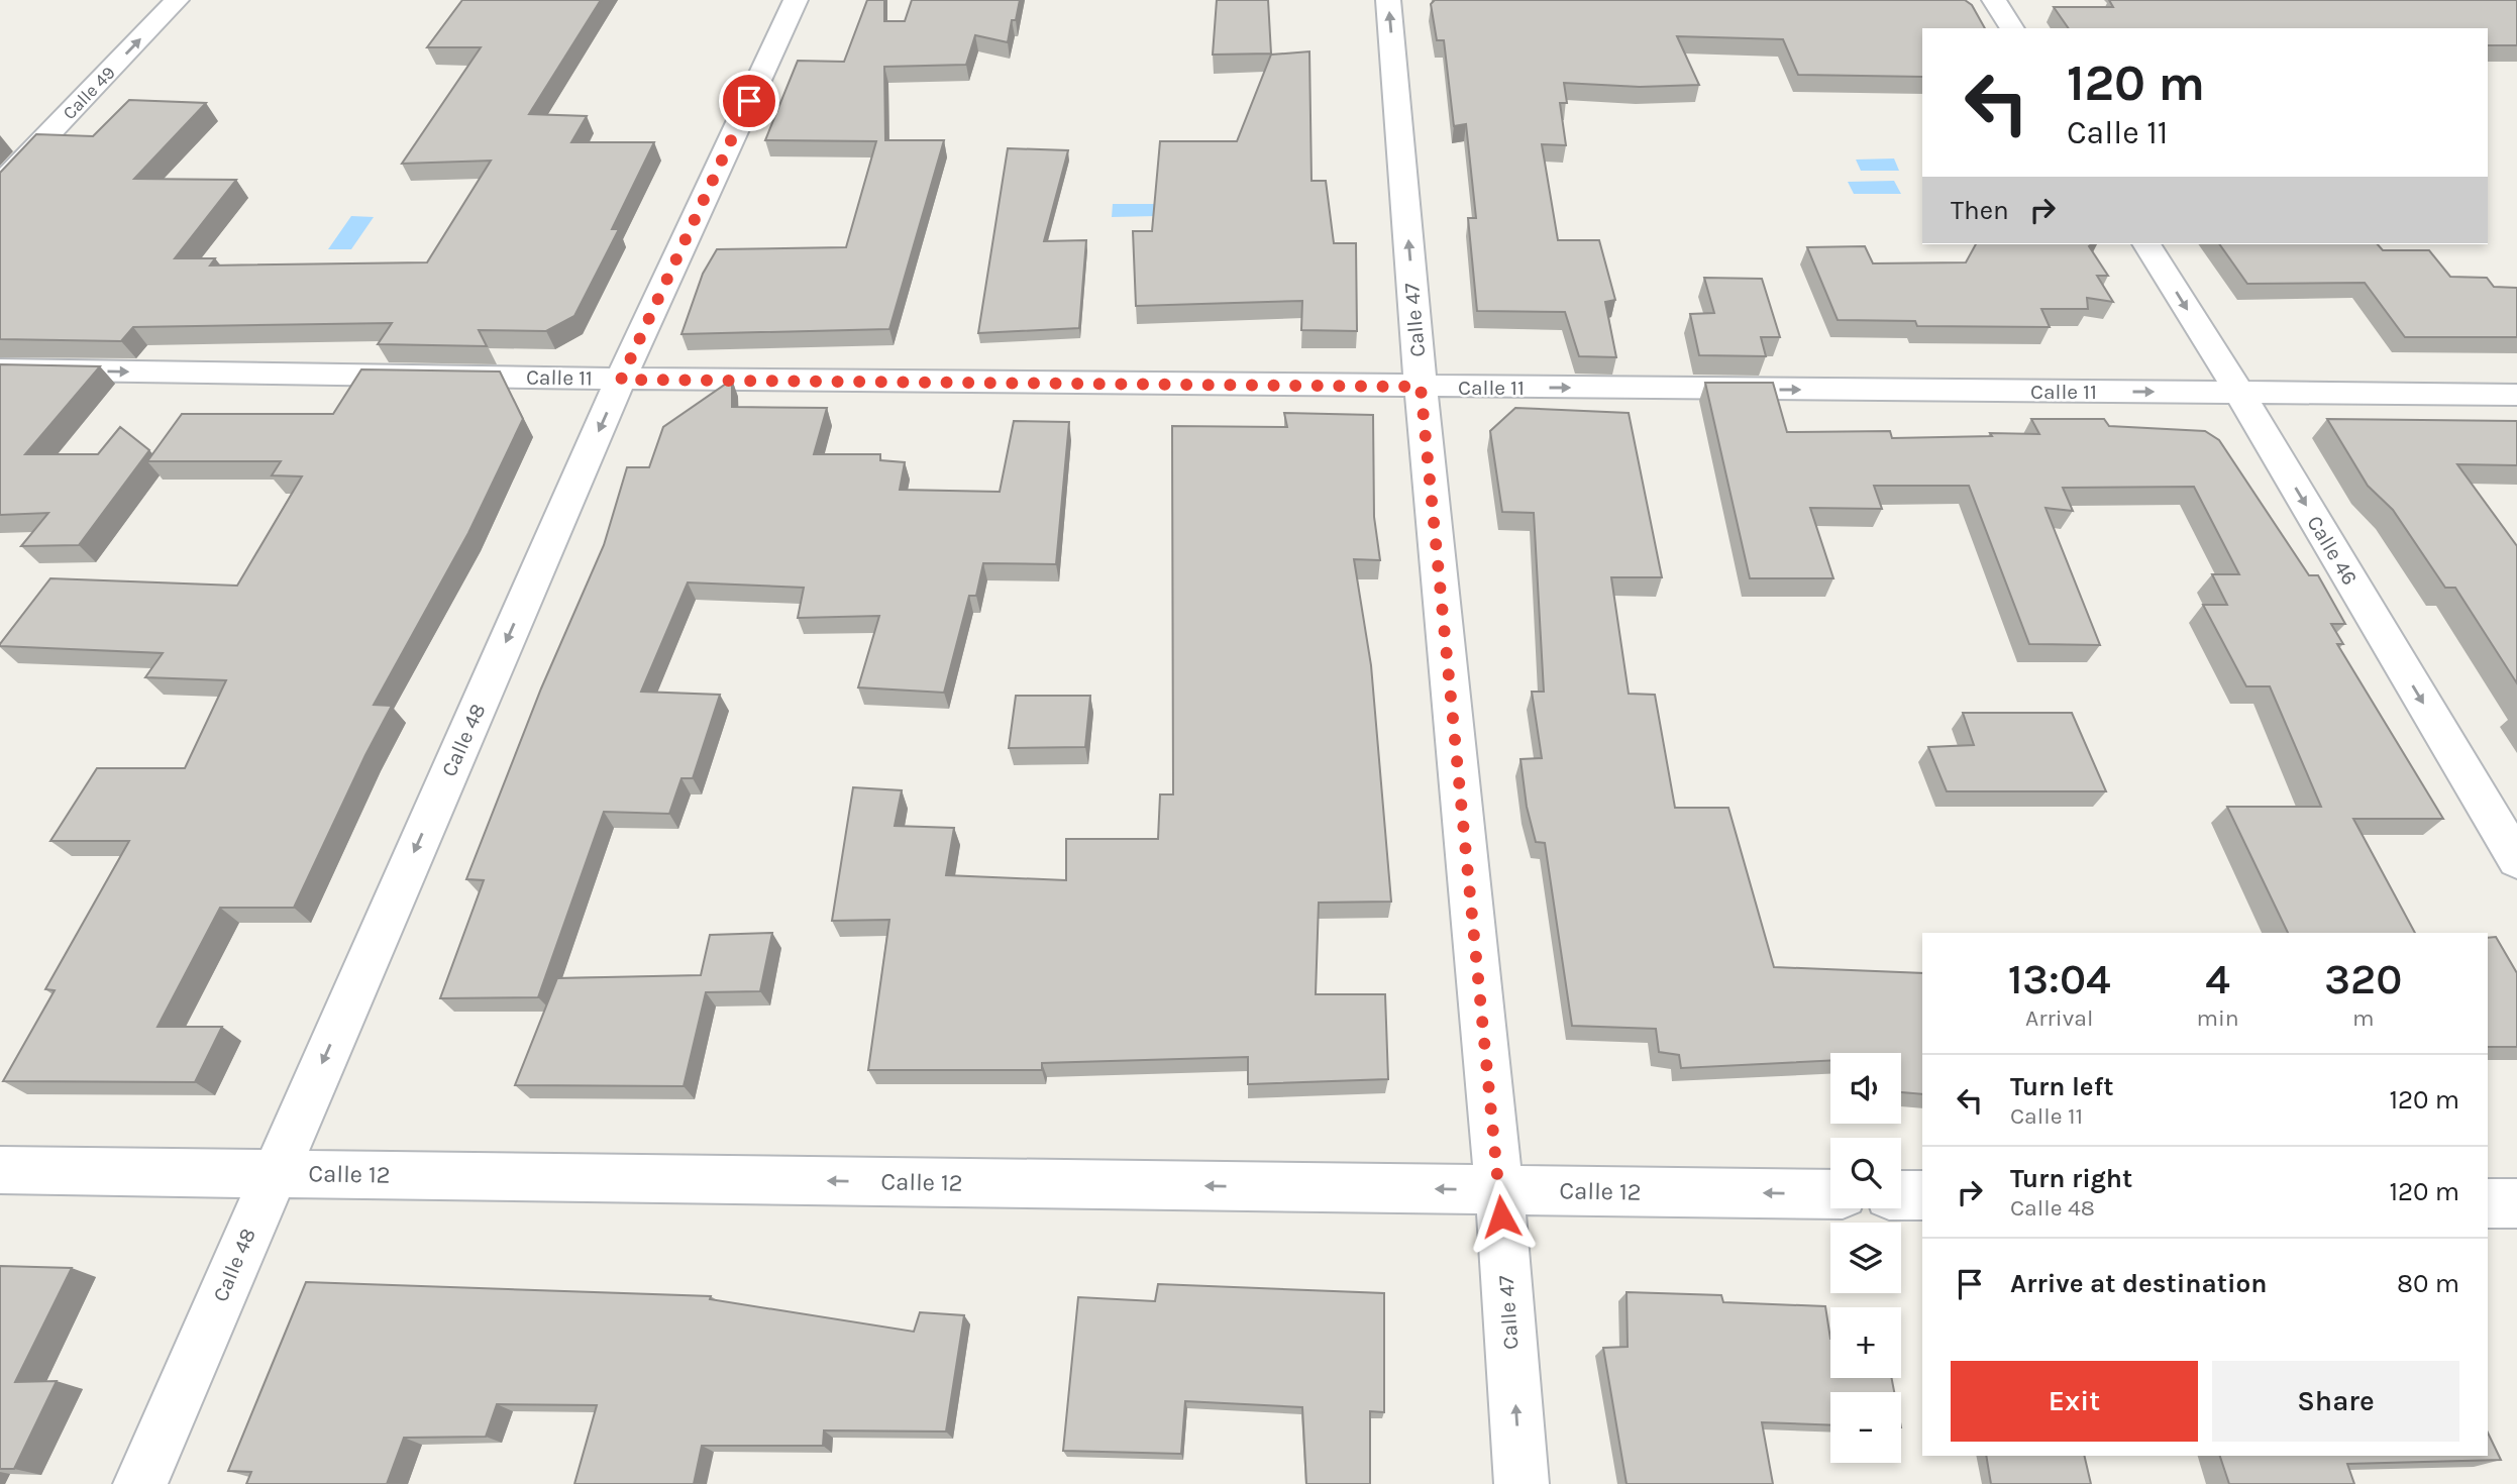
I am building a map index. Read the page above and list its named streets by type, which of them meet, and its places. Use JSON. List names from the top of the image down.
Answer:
{
  "streets": {
    "street": [
      "Calle 49",
      "Calle 47",
      "Calle 11",
      "Calle 46",
      "Calle 48",
      "Calle 12"
    ]
  },
  "crossings": [
    ["Calle 47", "Calle 11"],
    ["Calle 47", "Calle 12"],
    ["Calle 11", "Calle 46"],
    ["Calle 11", "Calle 48"],
    ["Calle 48", "Calle 12"]
  ],
  "one_way": [
    "Calle 49",
    "Calle 47",
    "Calle 11",
    "Calle 46",
    "Calle 48",
    "Calle 12"
  ],
  "page": {
    "turn": ["120 m", "Calle 11"],
    "then": "Then",
    "eta": [
      "13:04",
      "Arrival",
      "4",
      "min",
      "320",
      "m"
    ],
    "map_buttons": ["+", "−"],
    "list": [
      {
        "name": "Turn left",
        "note": "Calle 11",
        "value": "120 m"
      },
      {
        "name": "Turn right",
        "note": "Calle 48",
        "value": "120 m"
      },
      {
        "name": "Arrive at destination",
        "value": "80 m"
      }
    ],
    "buttons": ["Exit", "Share"]
  }
}
